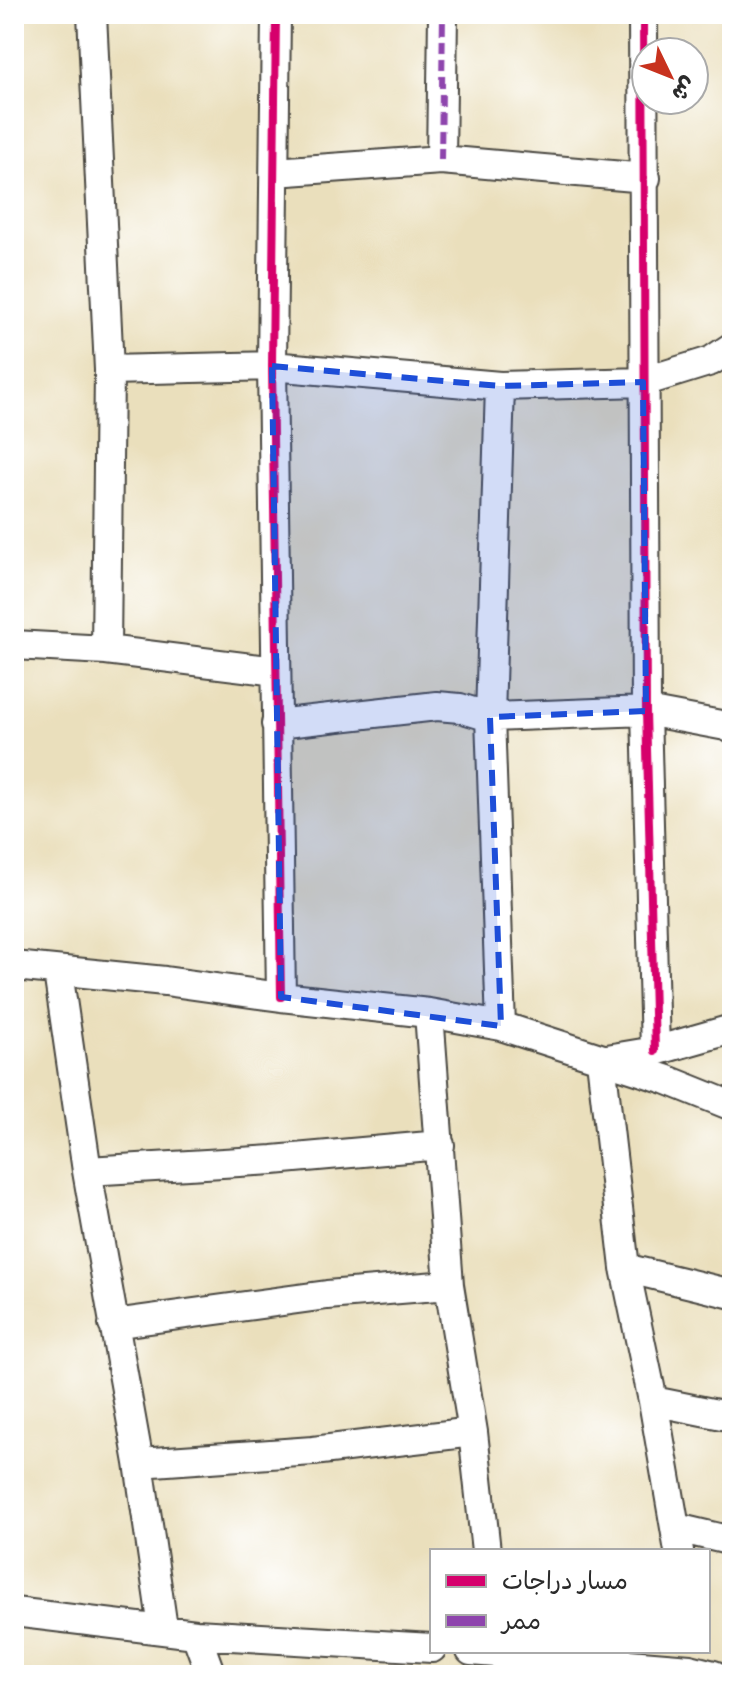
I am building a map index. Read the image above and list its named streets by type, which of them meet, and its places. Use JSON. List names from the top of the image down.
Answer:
{
  "legend": ["مسار دراجات", "ممر"],
  "north": "bottom right"
}
